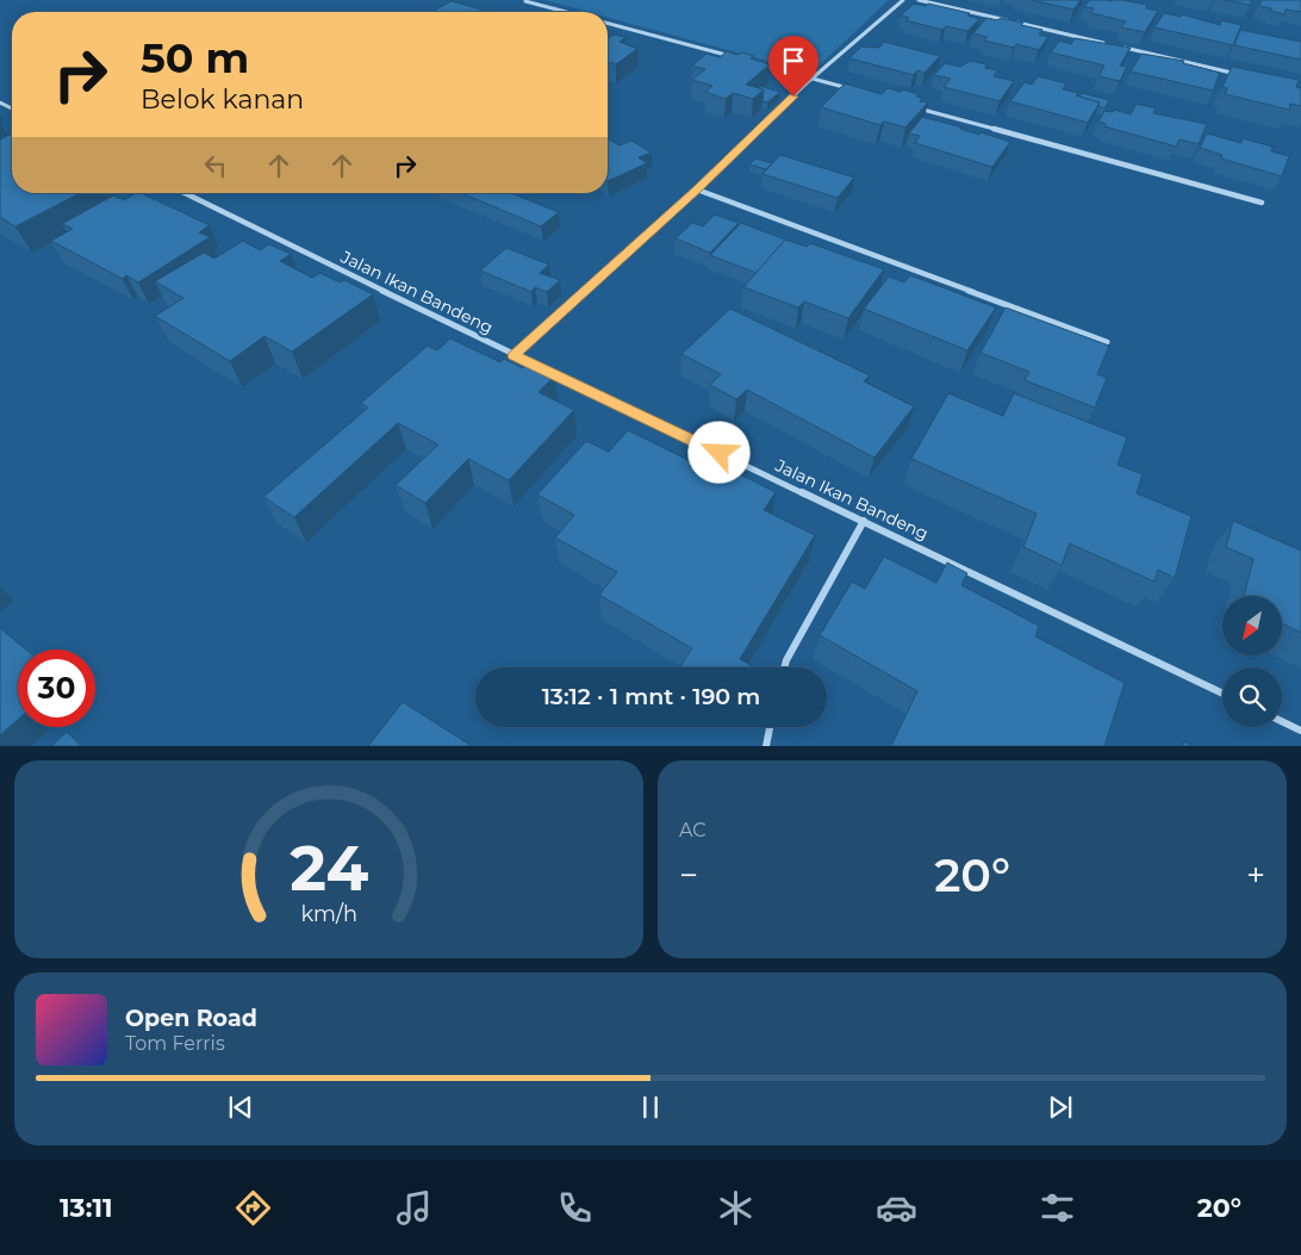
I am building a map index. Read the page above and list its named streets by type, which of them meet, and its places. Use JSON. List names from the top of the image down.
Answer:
{
  "streets": {
    "street": ["Jalan Ikan Bandeng"]
  },
  "north": "bottom left",
  "page": {
    "turn": ["50 m", "Belok kanan"],
    "limit": "30",
    "trip": "13:12 · 1 mnt · 190 m",
    "tile": "AC",
    "heat": ["−", "20°", "+"],
    "song": ["Open Road", "Tom Ferris"],
    "tabs": ["13:11", "20°"],
    "gauge": ["24", "km/h"]
  }
}
